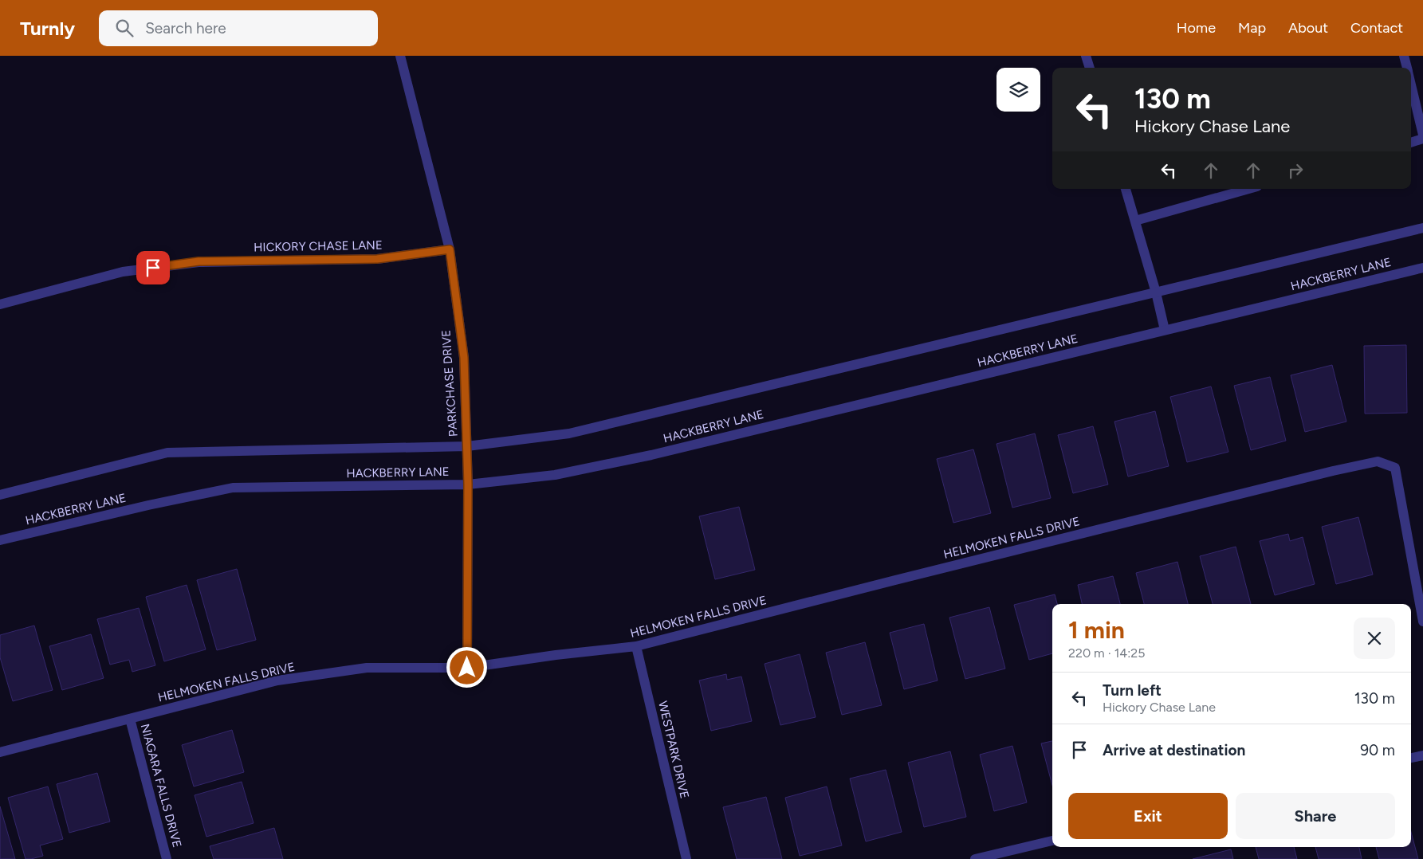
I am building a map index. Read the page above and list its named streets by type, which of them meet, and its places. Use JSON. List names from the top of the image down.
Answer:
{
  "streets": {
    "street": [
      "HICKORY CHASE LANE",
      "HACKBERRY LANE",
      "PARKCHASE DRIVE",
      "HELMOKEN FALLS DRIVE",
      "WESTPARK DRIVE",
      "NIAGARA FALLS DRIVE"
    ]
  },
  "crossings": [
    ["HICKORY CHASE LANE", "PARKCHASE DRIVE"],
    ["HACKBERRY LANE", "PARKCHASE DRIVE"],
    ["PARKCHASE DRIVE", "HELMOKEN FALLS DRIVE"],
    ["HELMOKEN FALLS DRIVE", "WESTPARK DRIVE"],
    ["HELMOKEN FALLS DRIVE", "NIAGARA FALLS DRIVE"]
  ],
  "page": {
    "header": "Turnly",
    "search": "Search here",
    "nav": [
      "Home",
      "Map",
      "About",
      "Contact"
    ],
    "turn": ["130 m", "Hickory Chase Lane"],
    "heading": ["1 min", "220 m · 14:25"],
    "list": [
      {
        "name": "Turn left",
        "note": "Hickory Chase Lane",
        "value": "130 m"
      },
      {
        "name": "Arrive at destination",
        "value": "90 m"
      }
    ],
    "buttons": ["Exit", "Share"]
  }
}
